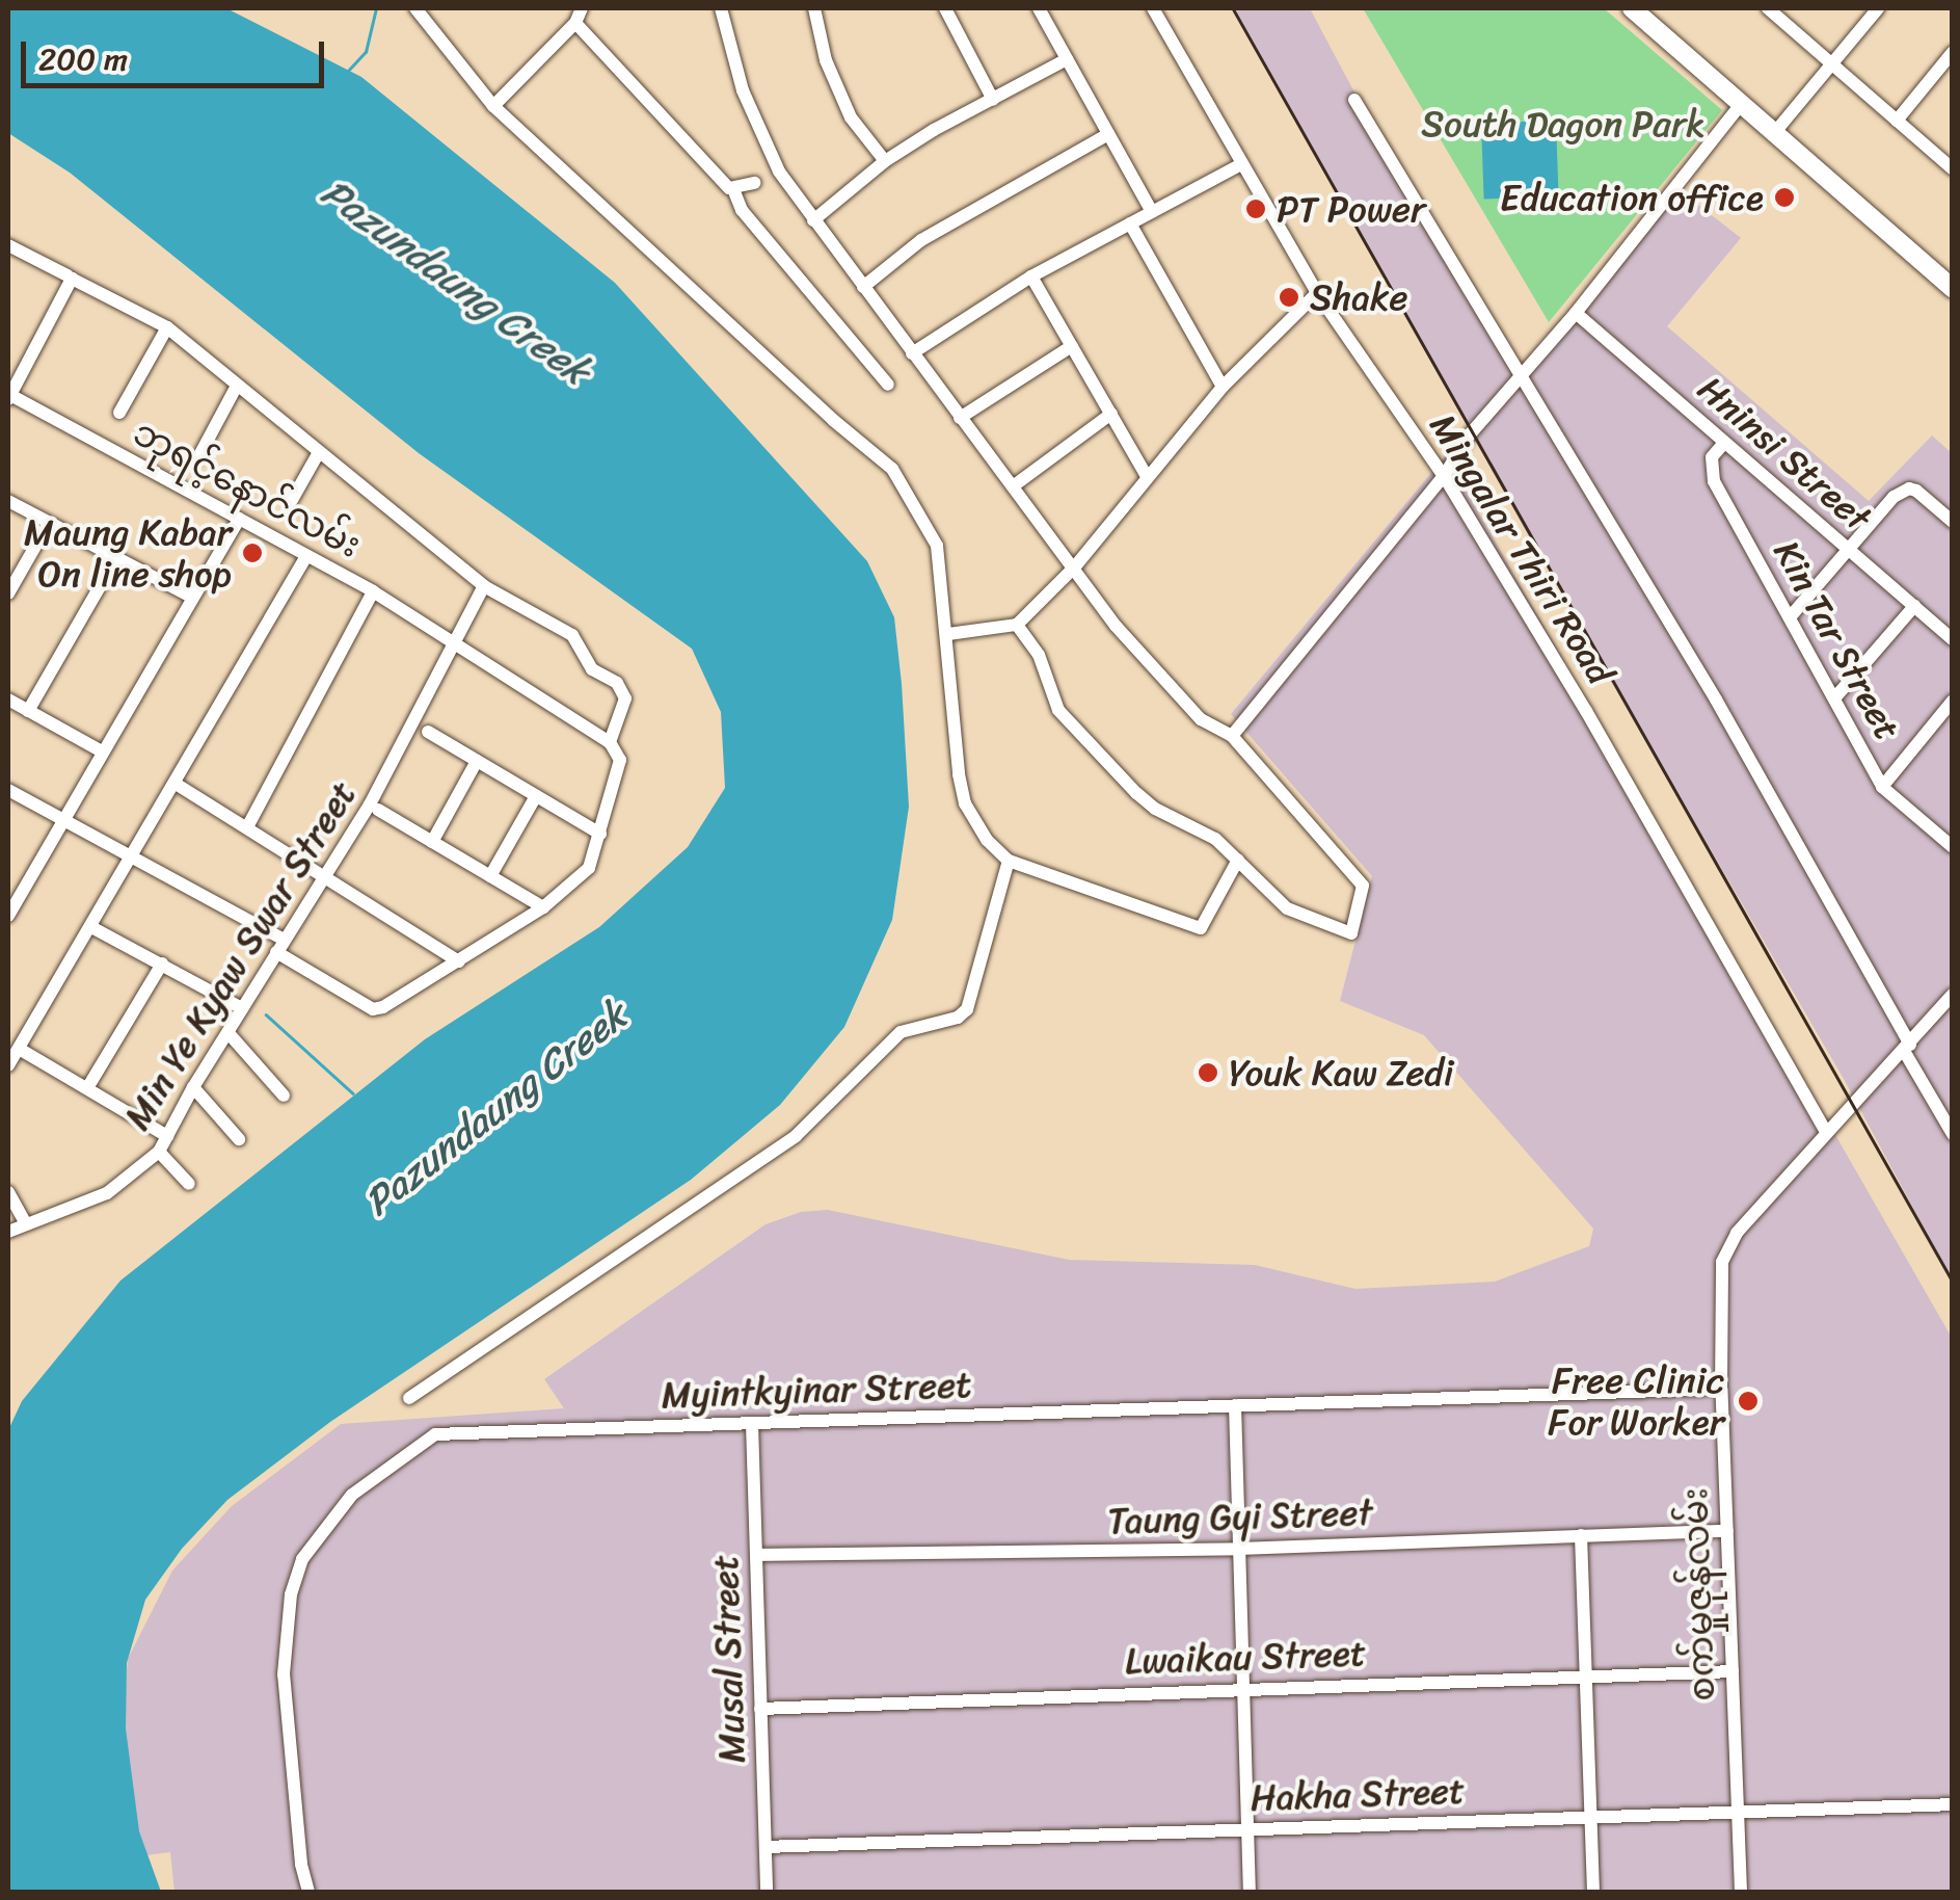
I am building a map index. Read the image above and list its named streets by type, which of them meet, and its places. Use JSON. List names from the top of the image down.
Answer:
{
  "streets": {
    "street": [
      "Hninsi Street",
      "ဘုရင့်နောင်လမ်း",
      "Mingalar Thiri Road",
      "Kin Tar Street",
      "Min Ye Kyaw Swar Street",
      "Myintkyinar Street",
      "Taung Gyi Street",
      "စက်မှုဇုန်လမ်း",
      "Lwaikau Street",
      "Musal Street",
      "Hakha Street"
    ]
  },
  "crossings": [
    ["Hninsi Street", "Kin Tar Street"],
    ["ဘုရင့်နောင်လမ်း", "Min Ye Kyaw Swar Street"],
    ["Mingalar Thiri Road", "စက်မှုဇုန်လမ်း"],
    ["Myintkyinar Street", "စက်မှုဇုန်လမ်း"],
    ["Myintkyinar Street", "Musal Street"],
    ["Taung Gyi Street", "စက်မှုဇုန်လမ်း"],
    ["Taung Gyi Street", "Musal Street"],
    ["စက်မှုဇုန်လမ်း", "Lwaikau Street"],
    ["စက်မှုဇုန်လမ်း", "Hakha Street"],
    ["Lwaikau Street", "Musal Street"],
    ["Musal Street", "Hakha Street"]
  ],
  "water": ["Pazundaung Creek"],
  "parks": ["South Dagon Park"],
  "places": [
    "Education office",
    "PT Power",
    "Shake",
    "Maung Kabar On line shop",
    "Youk Kaw Zedi",
    "Free Clinic For Worker"
  ],
  "scale_bar": "200 m"
}
